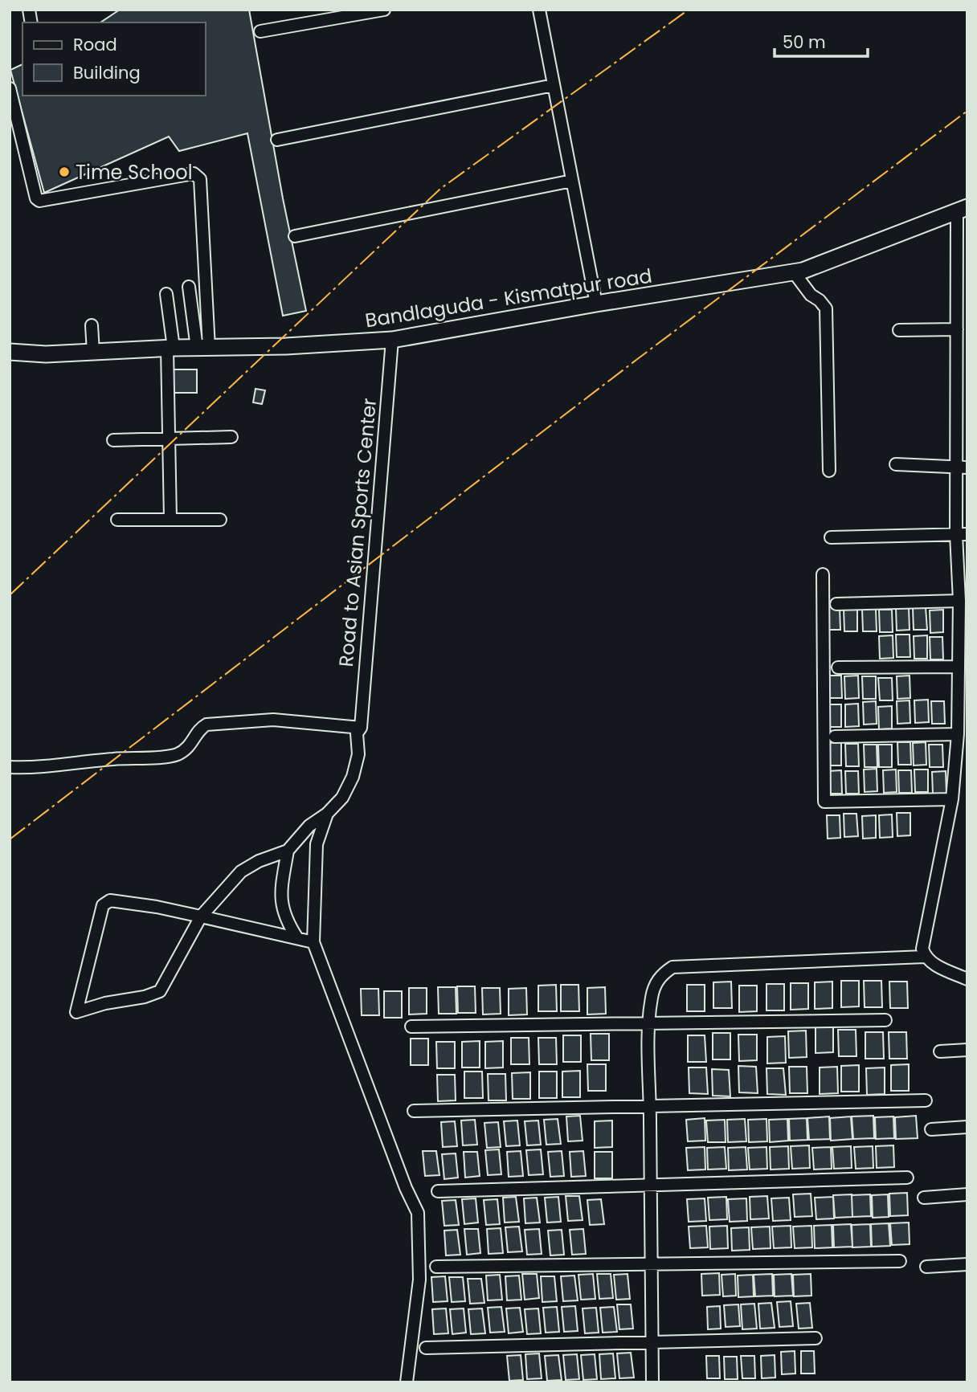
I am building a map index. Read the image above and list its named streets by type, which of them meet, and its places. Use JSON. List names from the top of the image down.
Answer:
{
  "streets": {
    "street": ["Bandlaguda - Kismatpur road", "Road to Asian Sports Center"]
  },
  "crossings": [
    ["Bandlaguda - Kismatpur road", "Road to Asian Sports Center"]
  ],
  "places": ["Time School"],
  "legend": ["Road", "Building"],
  "scale_bar": "50 m"
}
